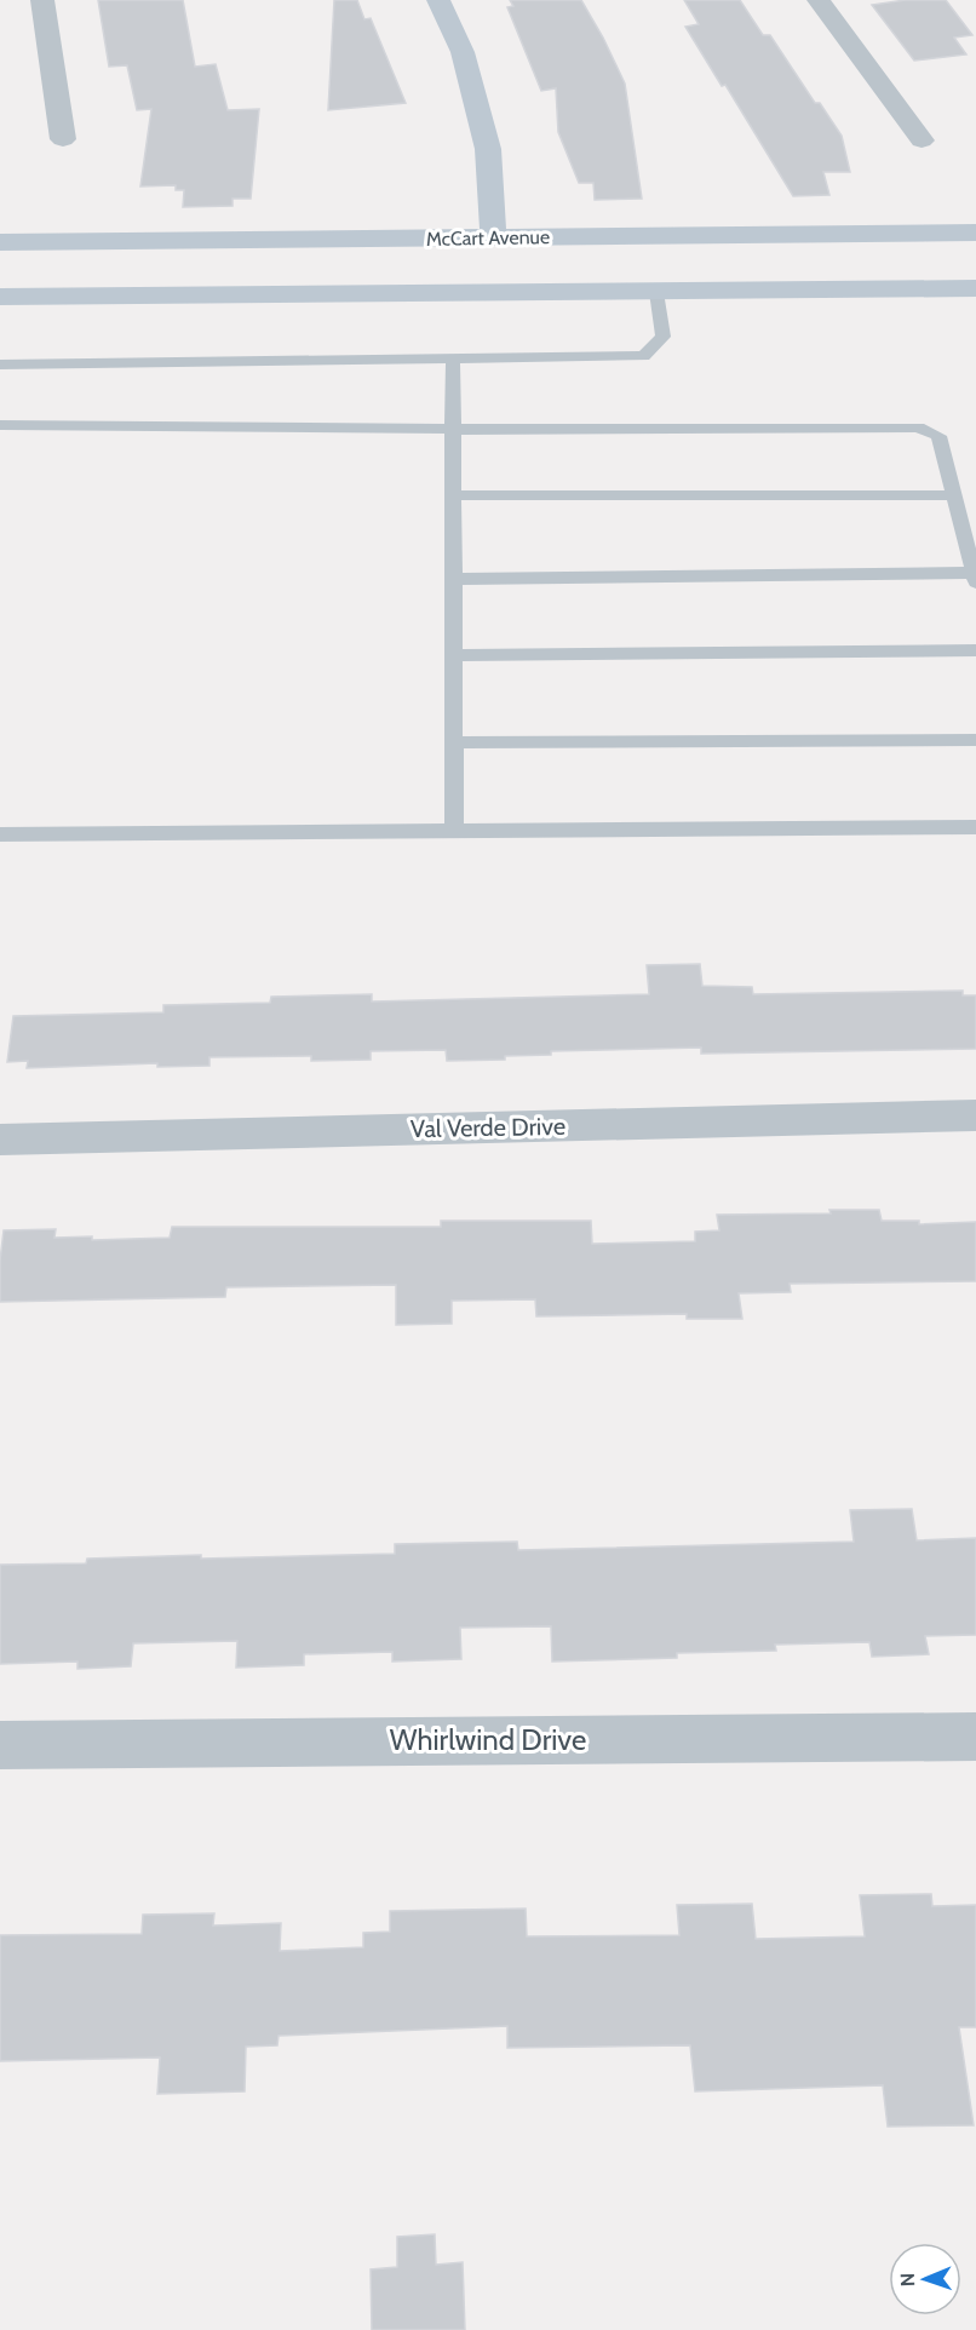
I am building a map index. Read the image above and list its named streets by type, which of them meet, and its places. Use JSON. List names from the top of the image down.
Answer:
{
  "streets": {
    "main road": ["McCart Avenue"],
    "street": ["Val Verde Drive", "Whirlwind Drive"]
  },
  "north": "left"
}
